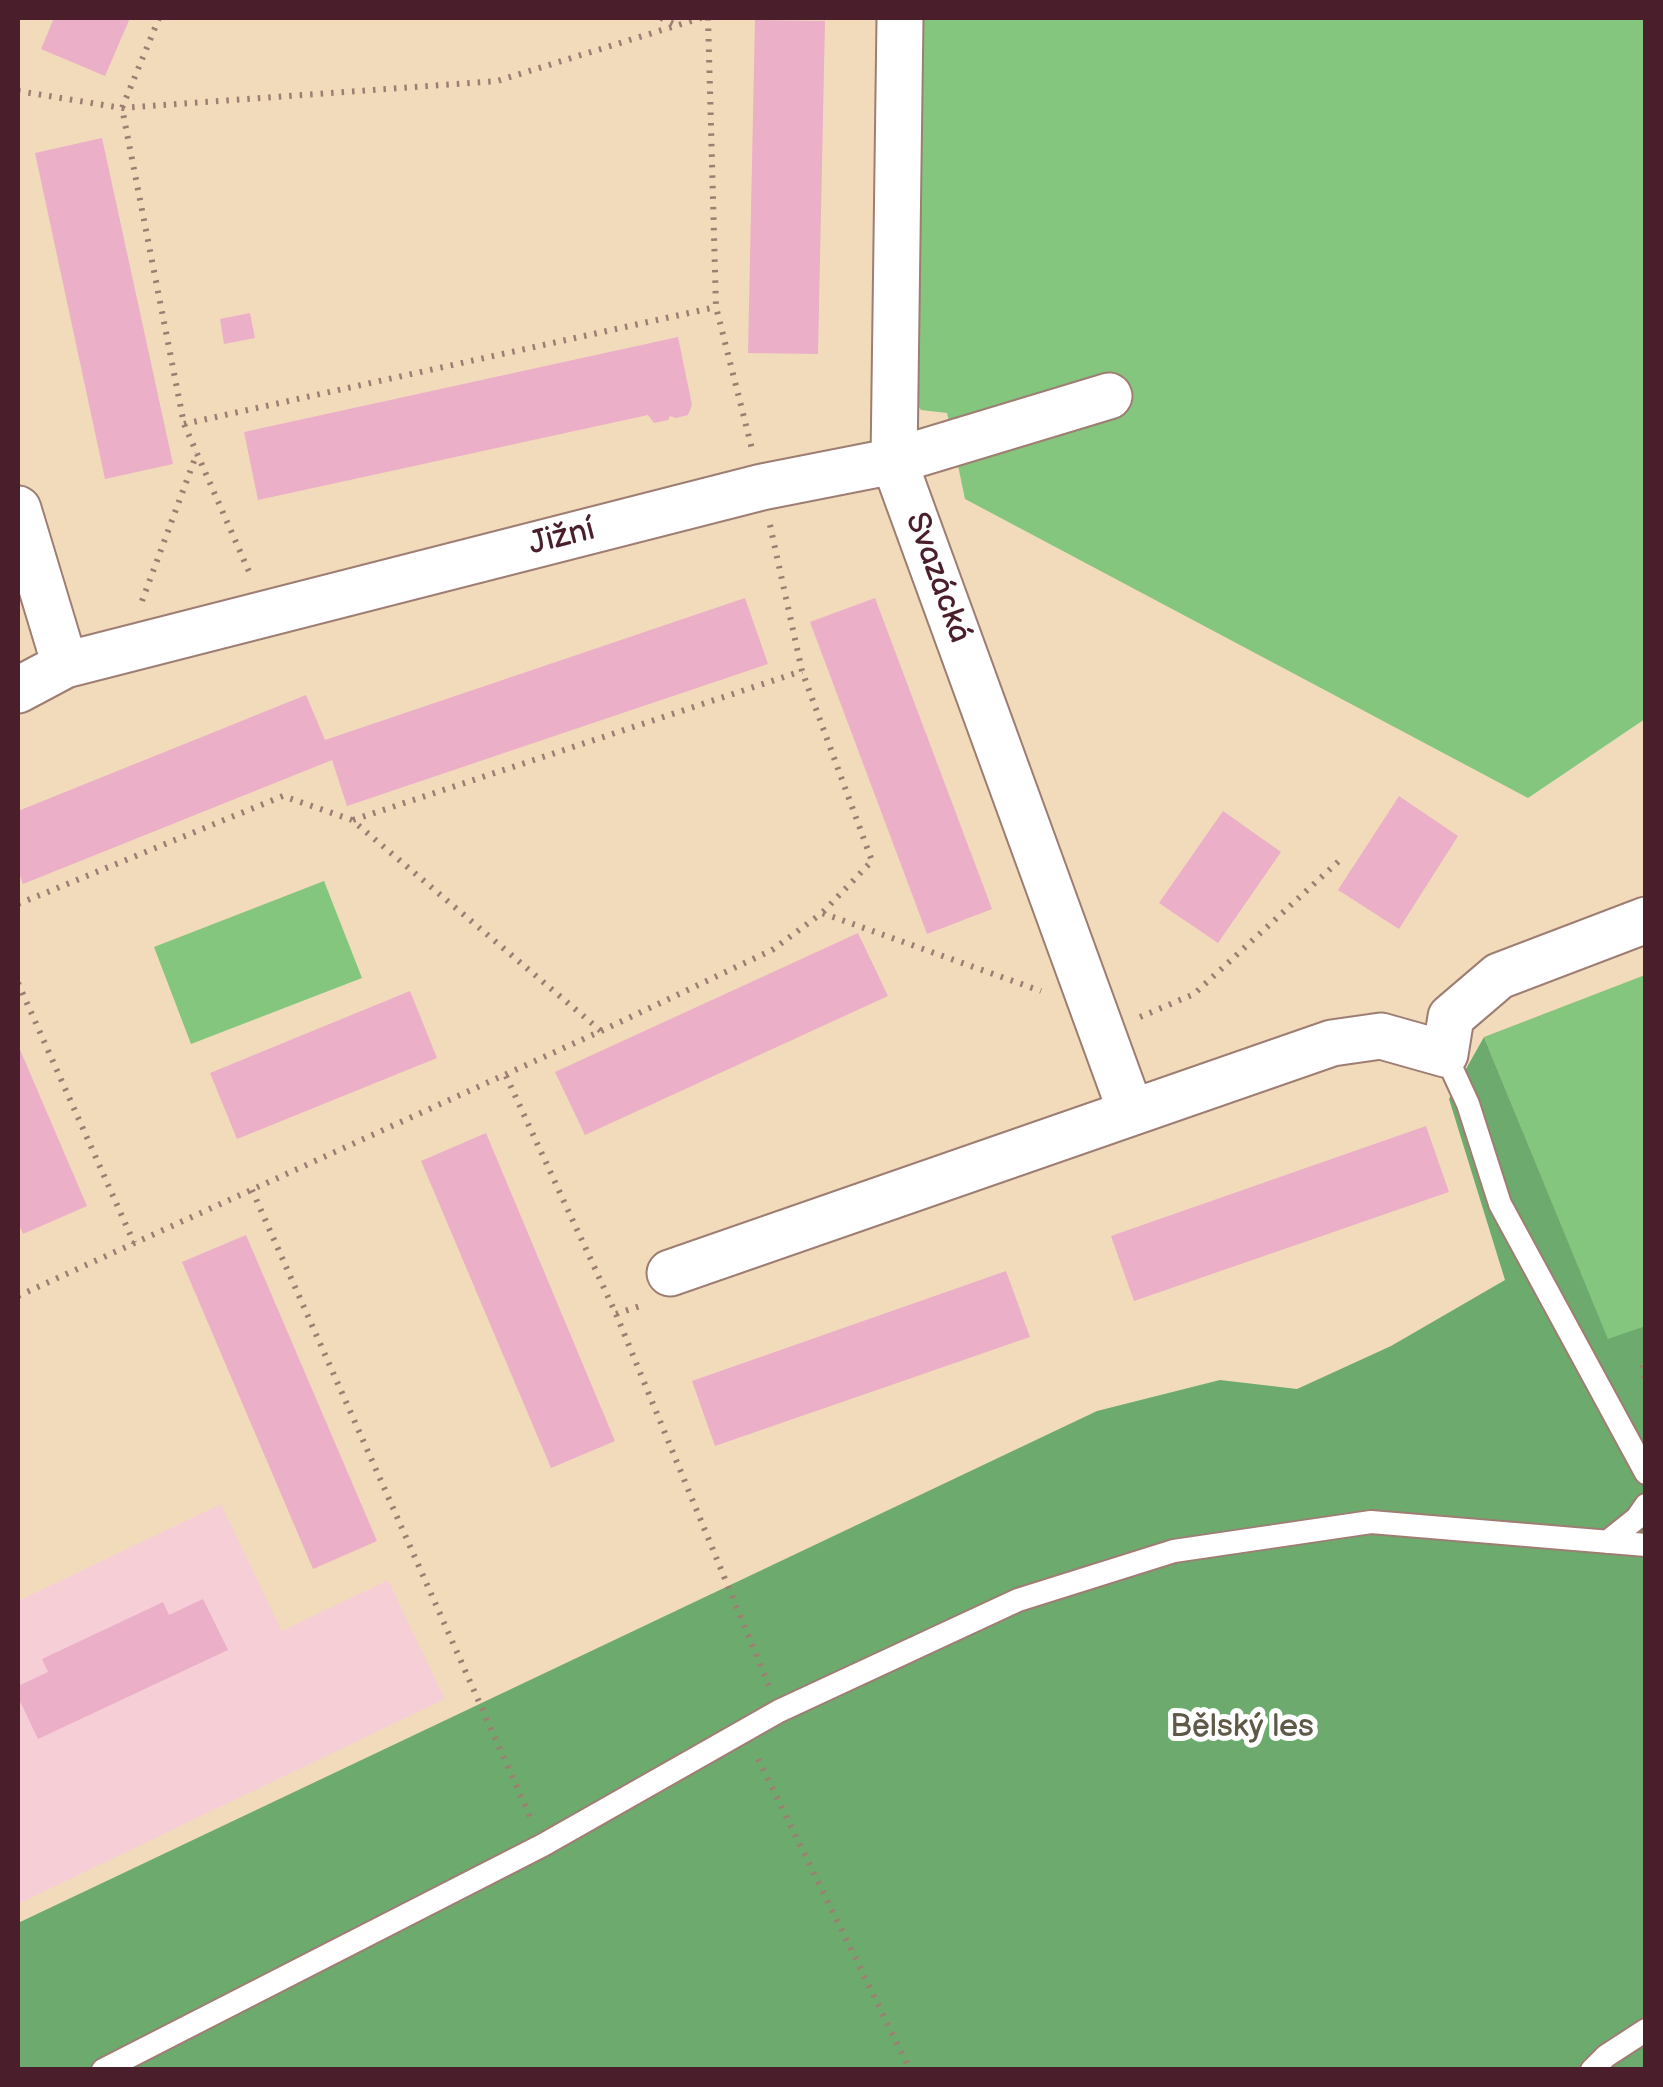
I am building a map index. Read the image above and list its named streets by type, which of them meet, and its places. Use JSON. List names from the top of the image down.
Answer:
{
  "streets": {
    "street": ["Jižní", "Svazácká"]
  },
  "crossings": [
    ["Jižní", "Svazácká"]
  ],
  "parks": ["Bělský les"]
}
